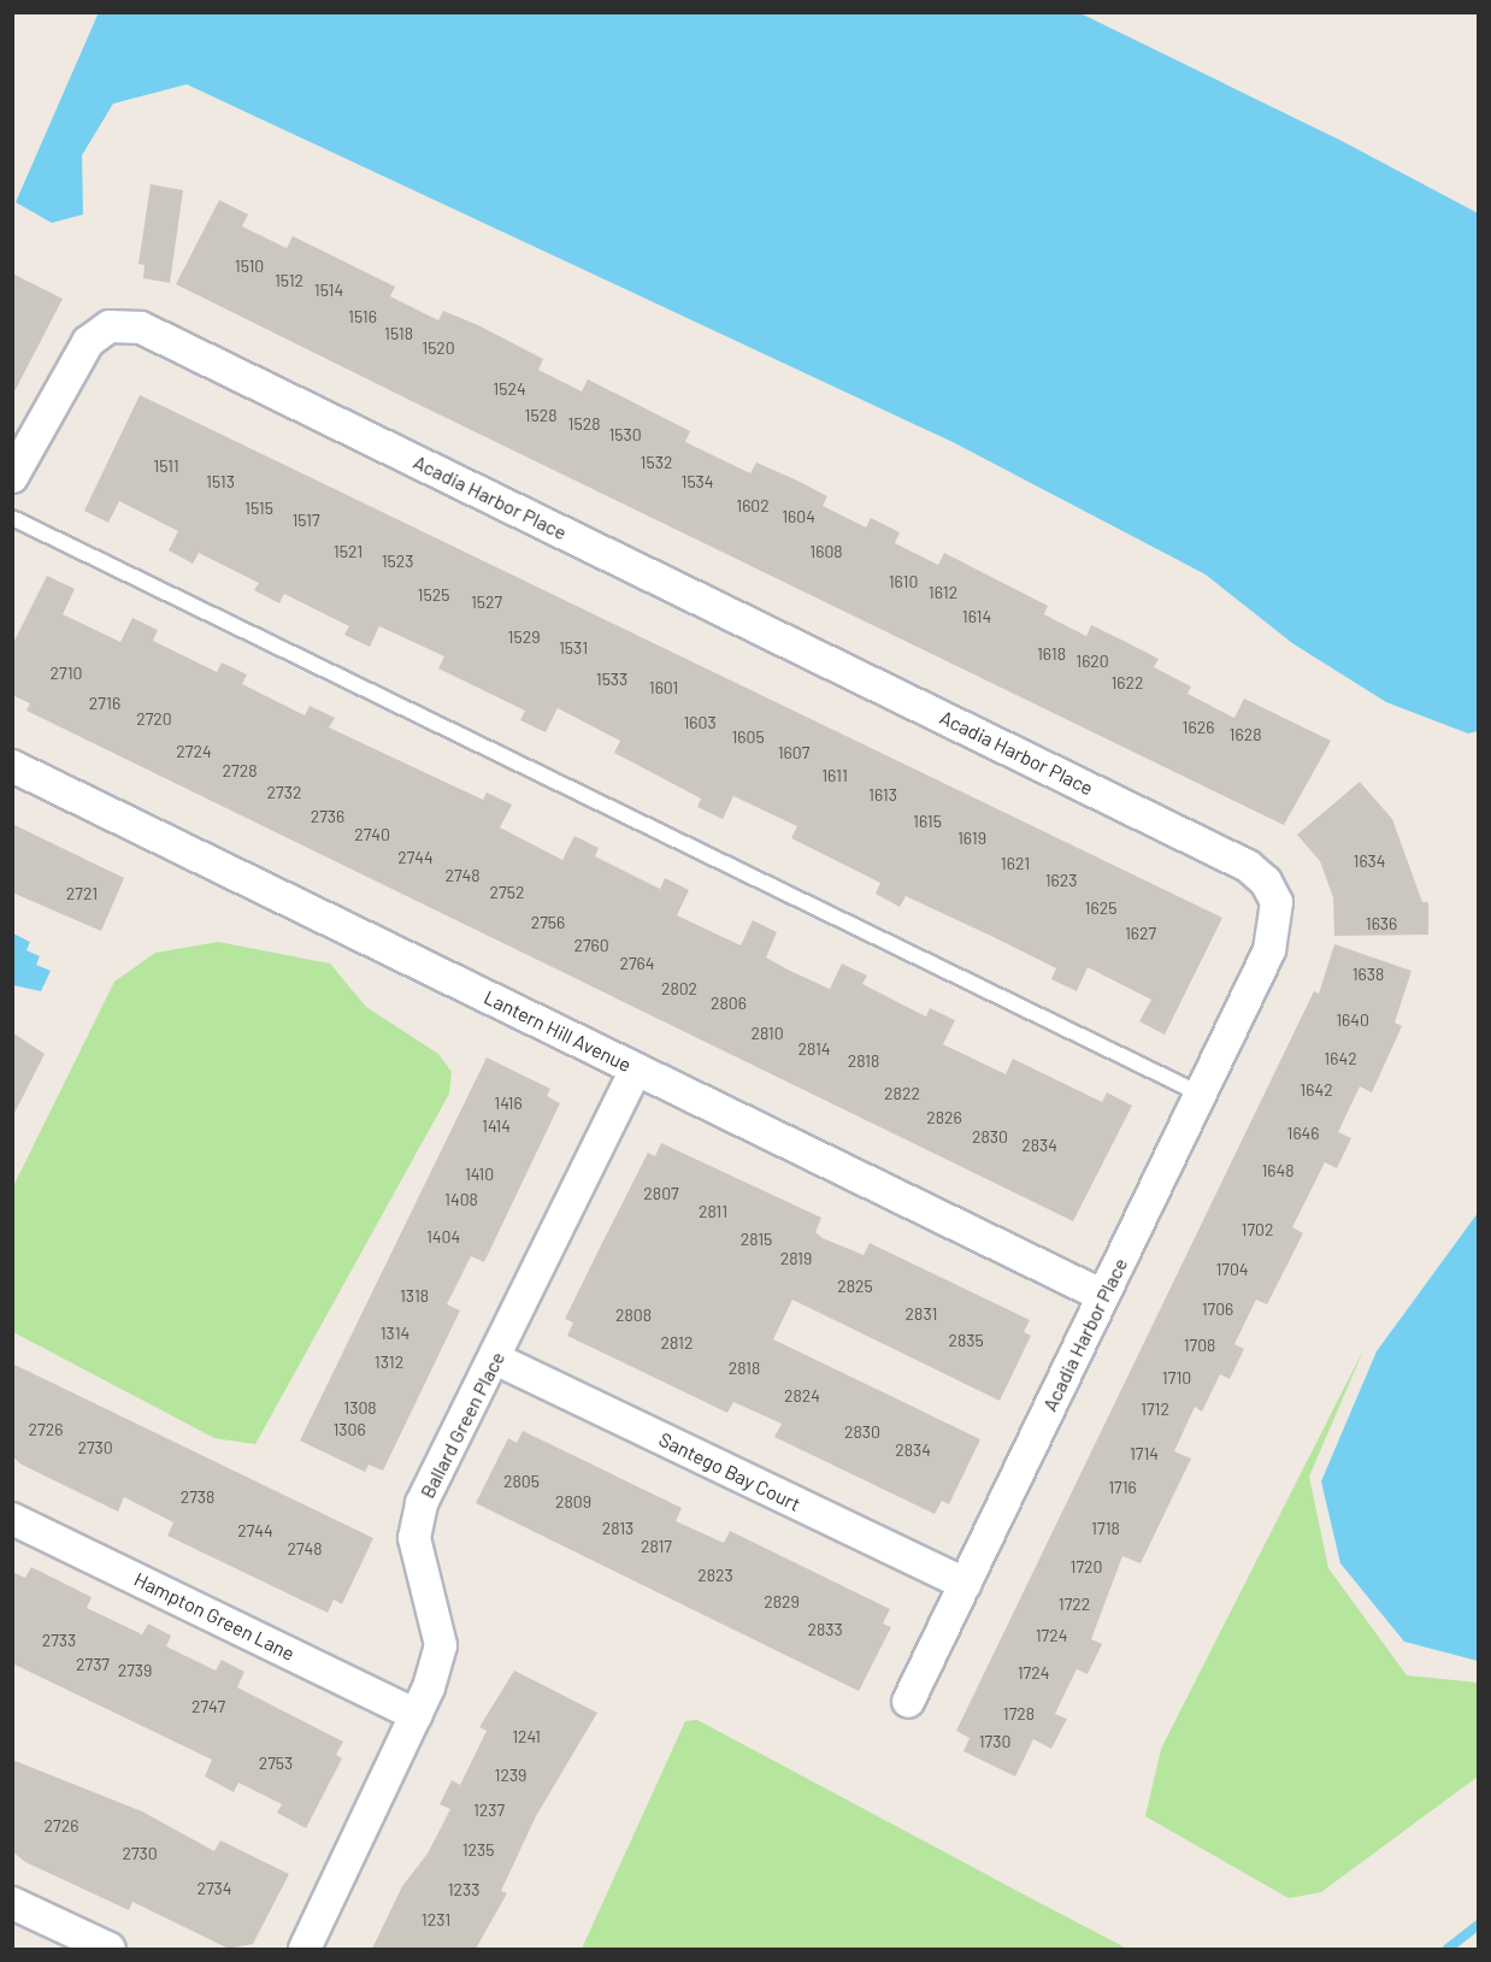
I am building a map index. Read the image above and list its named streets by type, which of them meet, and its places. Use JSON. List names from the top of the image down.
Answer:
{
  "streets": {
    "street": [
      "Acadia Harbor Place",
      "Lantern Hill Avenue",
      "Ballard Green Place",
      "Santego Bay Court",
      "Hampton Green Lane"
    ]
  },
  "crossings": [
    ["Acadia Harbor Place", "Lantern Hill Avenue"],
    ["Acadia Harbor Place", "Santego Bay Court"],
    ["Lantern Hill Avenue", "Ballard Green Place"],
    ["Ballard Green Place", "Santego Bay Court"],
    ["Ballard Green Place", "Hampton Green Lane"]
  ],
  "house_numbers": [
    "1510",
    "1512",
    "1514",
    "1516",
    "1518",
    "1520",
    "1524",
    "1528",
    "1528",
    "1530",
    "1532",
    "1511",
    "1513",
    "1534",
    "1602",
    "1515",
    "1604",
    "1517",
    "1521",
    "1608",
    "1523",
    "1610",
    "1612",
    "1525",
    "1527",
    "1614",
    "1529",
    "1531",
    "1618",
    "1620",
    "2710",
    "1533",
    "1622",
    "1601",
    "2716",
    "2720",
    "1603",
    "1626",
    "1628",
    "1605",
    "2724",
    "1607",
    "2728",
    "1611",
    "2732",
    "1613",
    "2736",
    "1615",
    "2740",
    "1619",
    "2744",
    "1634",
    "1621",
    "2748",
    "1623",
    "2752",
    "2721",
    "1625",
    "2756",
    "1636",
    "1627",
    "2760",
    "2764",
    "1638",
    "2802",
    "2806",
    "1640",
    "2810",
    "2814",
    "1642",
    "2818",
    "1642",
    "2822",
    "1416",
    "2826",
    "1414",
    "1646",
    "2830",
    "2834",
    "1648",
    "1410",
    "2807",
    "1408",
    "2811",
    "1702",
    "1404",
    "2815",
    "2819",
    "1704",
    "2825",
    "1318",
    "1706",
    "2831",
    "2808",
    "1314",
    "2835",
    "2812",
    "1708",
    "1312",
    "2818",
    "1710",
    "2824",
    "1308",
    "1712",
    "2726",
    "1306",
    "2830",
    "2730",
    "2834",
    "1714",
    "2805",
    "1716",
    "2738",
    "2809",
    "2813",
    "1718",
    "2744",
    "2817",
    "2748",
    "1720",
    "2823",
    "2829",
    "1722",
    "2833",
    "1724",
    "2733",
    "2737",
    "2739",
    "1724",
    "2747",
    "1728",
    "1241",
    "1730",
    "2753",
    "1239",
    "1237",
    "2726",
    "1235",
    "2730",
    "2734",
    "1233",
    "1231"
  ]
}
